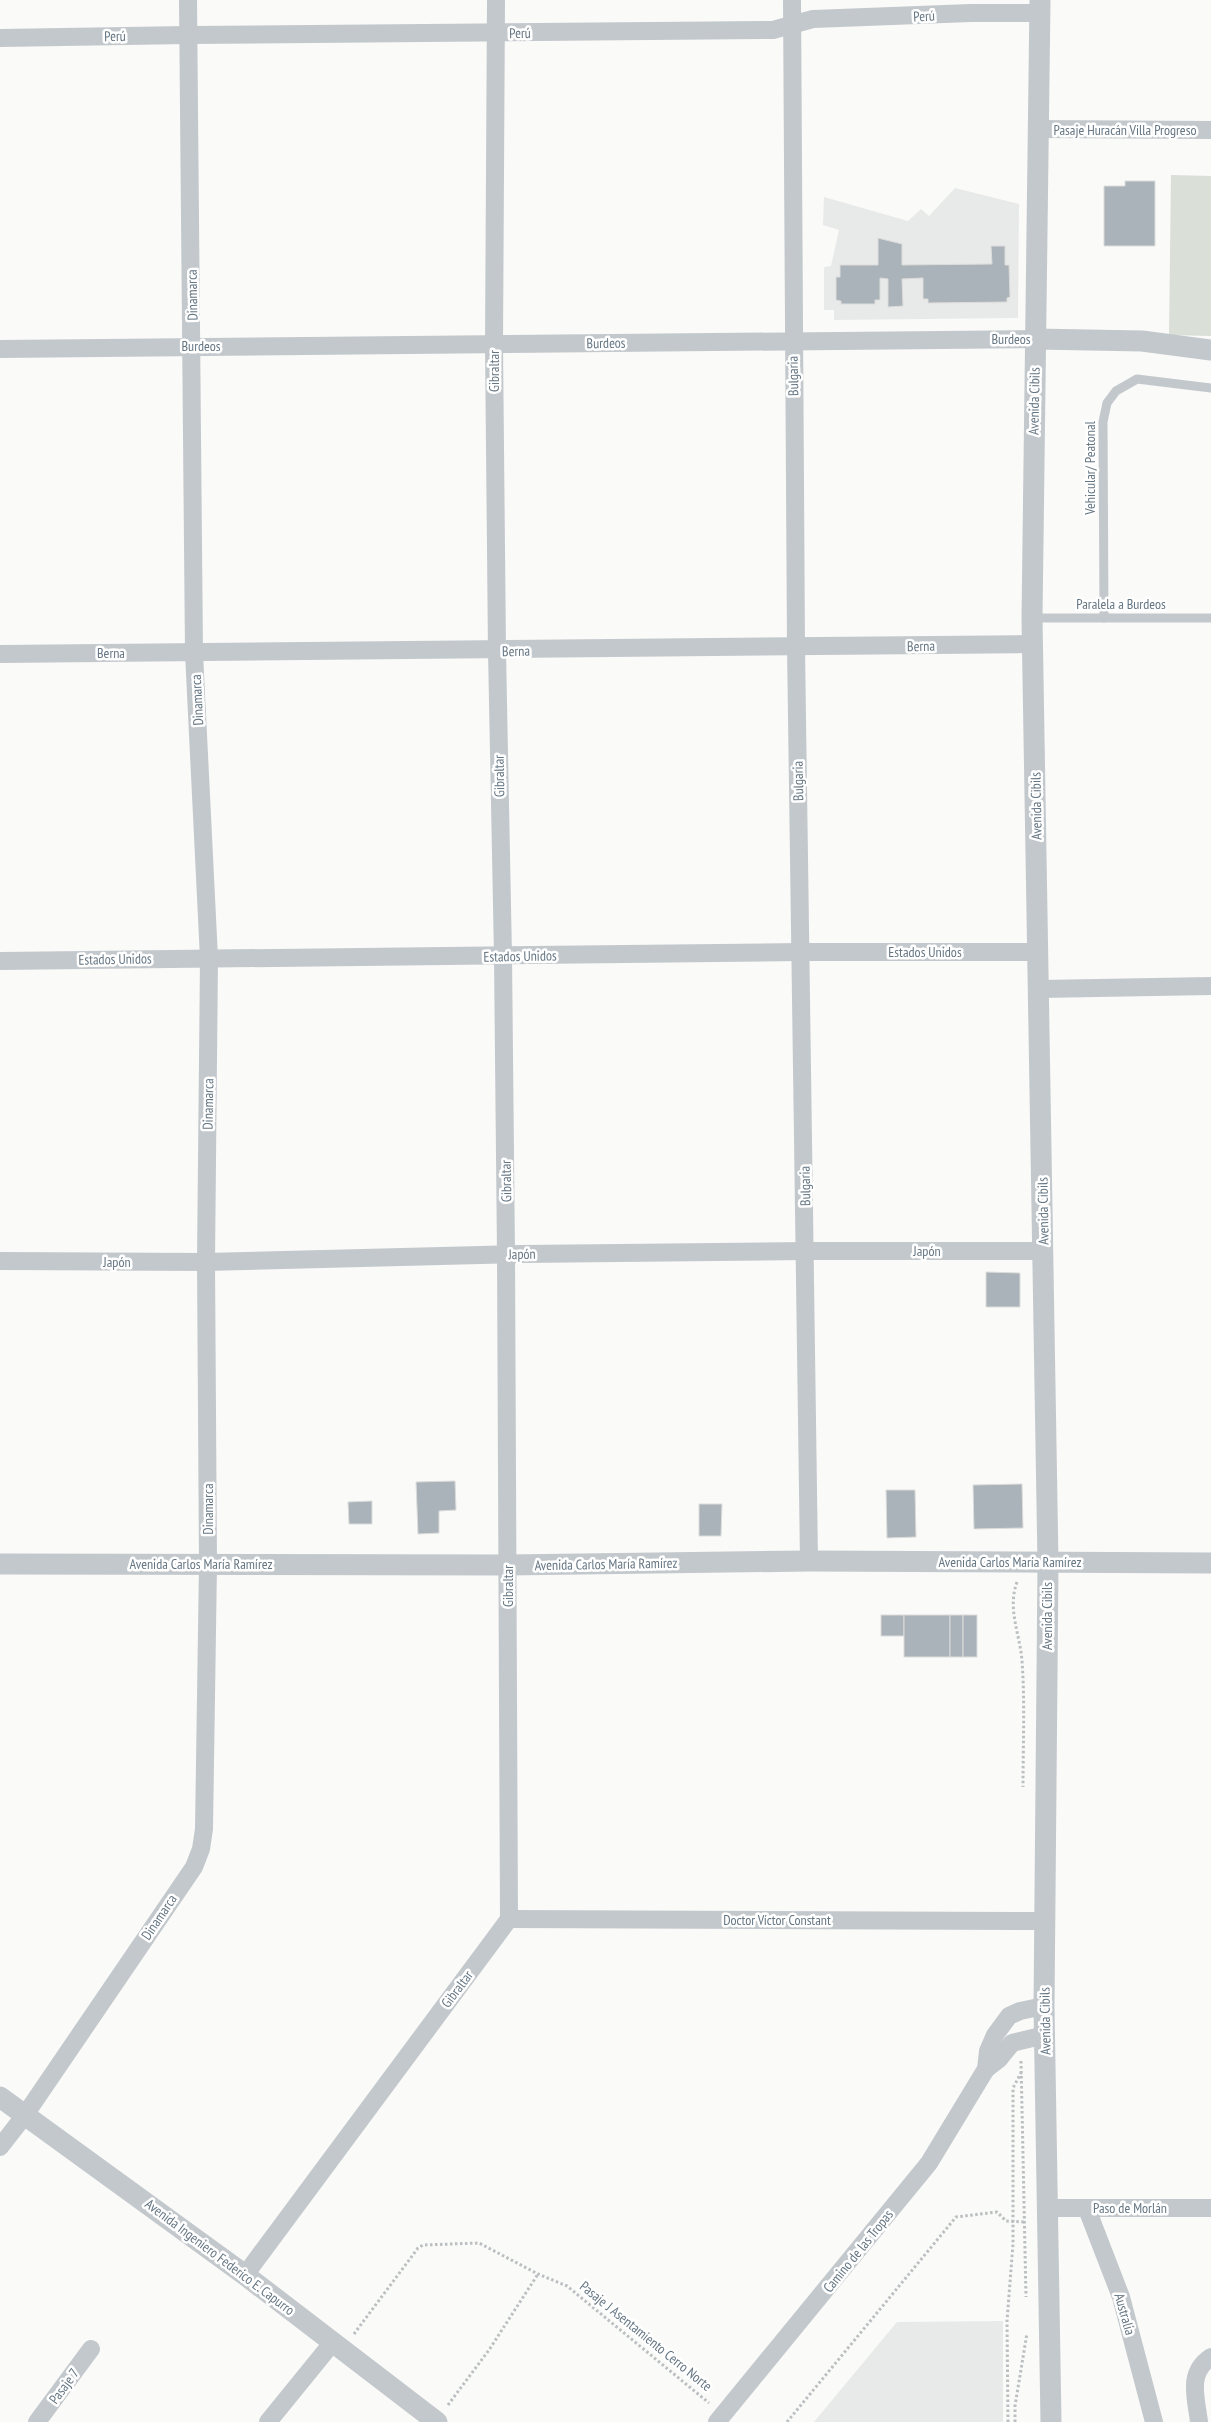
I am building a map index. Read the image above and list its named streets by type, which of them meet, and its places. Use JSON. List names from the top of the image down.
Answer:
{
  "streets": {
    "street": [
      "Perú",
      "Pasaje Huracán Villa Progreso",
      "Dinamarca",
      "Burdeos",
      "Gibraltar",
      "Bulgaria",
      "Avenida Cibils",
      "Berna",
      "Estados Unidos",
      "Japón",
      "Avenida Carlos María Ramírez",
      "Doctor Víctor Constant",
      "Paso de Morlán",
      "Camino de las Tropas",
      "Avenida Ingeniero Federico E. Capurro",
      "Australia",
      "Pasaje 7"
    ],
    "lane": ["Vehicular/ Peatonal", "Paralela a Burdeos"],
    "path": ["Pasaje J Asentamiento Cerro Norte"]
  },
  "crossings": [
    ["Perú", "Dinamarca"],
    ["Perú", "Gibraltar"],
    ["Perú", "Bulgaria"],
    ["Perú", "Avenida Cibils"],
    ["Pasaje Huracán Villa Progreso", "Avenida Cibils"],
    ["Dinamarca", "Burdeos"],
    ["Dinamarca", "Berna"],
    ["Dinamarca", "Estados Unidos"],
    ["Dinamarca", "Japón"],
    ["Dinamarca", "Avenida Carlos María Ramírez"],
    ["Dinamarca", "Avenida Ingeniero Federico E. Capurro"],
    ["Burdeos", "Gibraltar"],
    ["Burdeos", "Bulgaria"],
    ["Burdeos", "Avenida Cibils"],
    ["Gibraltar", "Berna"],
    ["Gibraltar", "Estados Unidos"],
    ["Gibraltar", "Japón"],
    ["Gibraltar", "Avenida Carlos María Ramírez"],
    ["Gibraltar", "Doctor Víctor Constant"],
    ["Gibraltar", "Avenida Ingeniero Federico E. Capurro"],
    ["Bulgaria", "Berna"],
    ["Bulgaria", "Estados Unidos"],
    ["Bulgaria", "Japón"],
    ["Bulgaria", "Avenida Carlos María Ramírez"],
    ["Avenida Cibils", "Paralela a Burdeos"],
    ["Avenida Cibils", "Berna"],
    ["Avenida Cibils", "Estados Unidos"],
    ["Avenida Cibils", "Japón"],
    ["Avenida Cibils", "Avenida Carlos María Ramírez"],
    ["Avenida Cibils", "Doctor Víctor Constant"],
    ["Avenida Cibils", "Paso de Morlán"],
    ["Avenida Cibils", "Camino de las Tropas"],
    ["Vehicular/ Peatonal", "Paralela a Burdeos"],
    ["Paso de Morlán", "Australia"],
    ["Camino de las Tropas", "Pasaje J Asentamiento Cerro Norte"],
    ["Avenida Ingeniero Federico E. Capurro", "Pasaje J Asentamiento Cerro Norte"]
  ]
}
